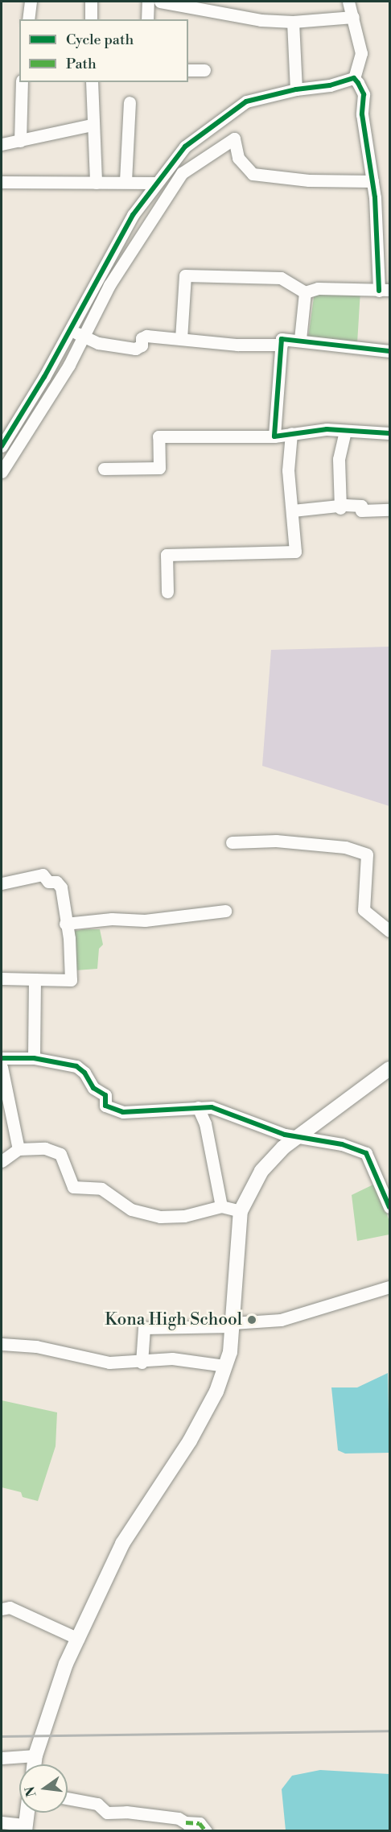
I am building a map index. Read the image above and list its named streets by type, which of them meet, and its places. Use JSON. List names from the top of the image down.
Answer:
{
  "places": ["Kona High School"],
  "legend": ["Cycle path", "Path"],
  "north": "left"
}
